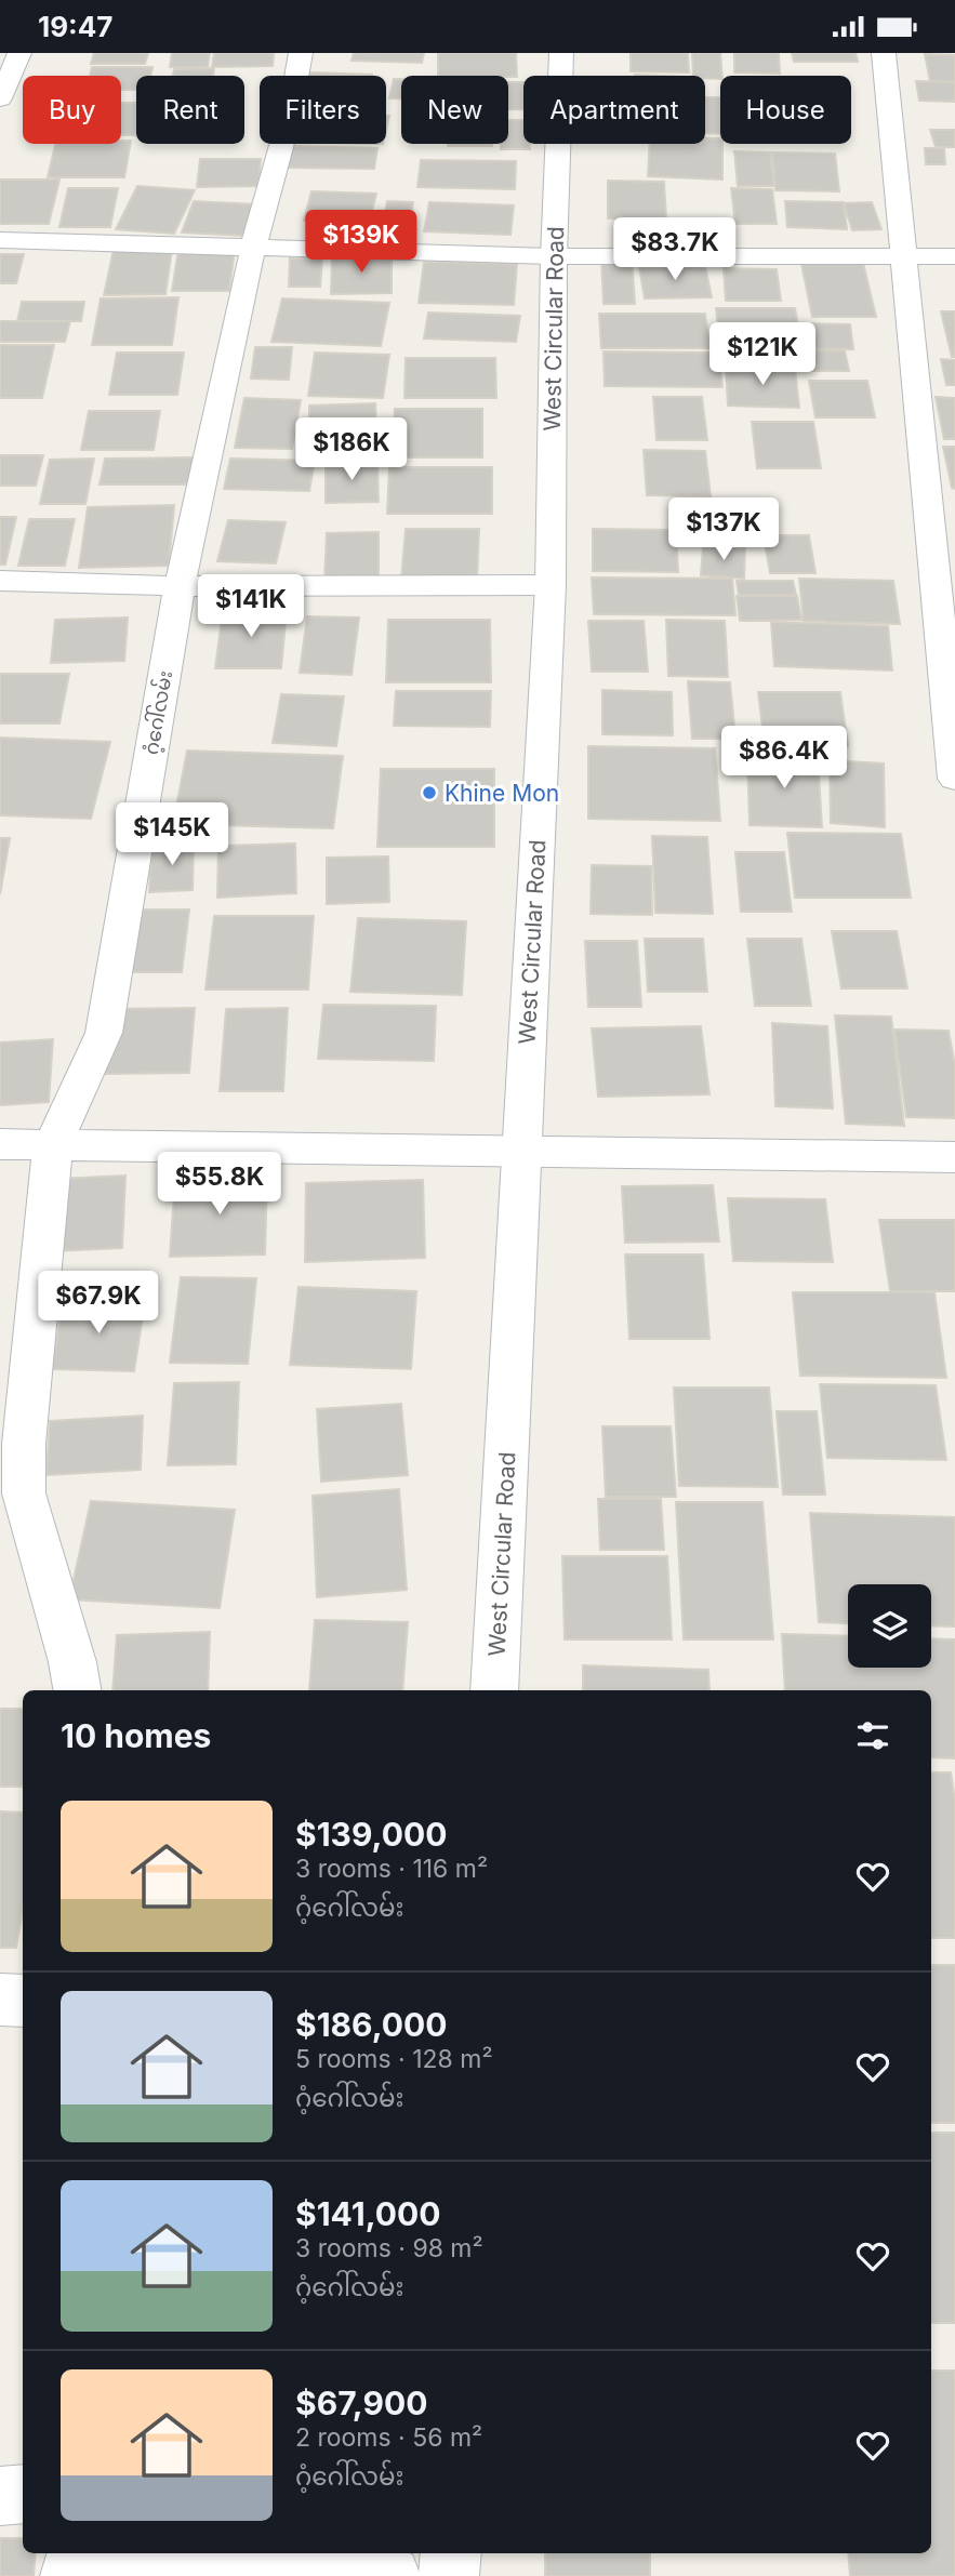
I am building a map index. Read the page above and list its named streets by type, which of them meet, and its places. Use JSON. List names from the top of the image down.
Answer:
{
  "streets": {
    "street": ["West Circular Road", "ဂံ့ဂေါ်လမ်း"]
  },
  "places": ["Khine Mon"],
  "page": {
    "status": "19:47",
    "chip": [
      "Buy",
      "Rent",
      "Filters",
      "New",
      "Apartment",
      "House"
    ],
    "price": [
      "$139K",
      "$83.7K",
      "$121K",
      "$186K",
      "$137K",
      "$141K",
      "$86.4K",
      "$145K",
      "$55.8K",
      "$67.9K"
    ],
    "heading": "10 homes",
    "list": [
      {
        "name": "$139,000",
        "note": "3 rooms · 116 m² · ဂံ့ဂေါ်လမ်း"
      },
      {
        "name": "$186,000",
        "note": "5 rooms · 128 m² · ဂံ့ဂေါ်လမ်း"
      },
      {
        "name": "$141,000",
        "note": "3 rooms · 98 m² · ဂံ့ဂေါ်လမ်း"
      },
      {
        "name": "$67,900",
        "note": "2 rooms · 56 m² · ဂံ့ဂေါ်လမ်း"
      }
    ]
  }
}
